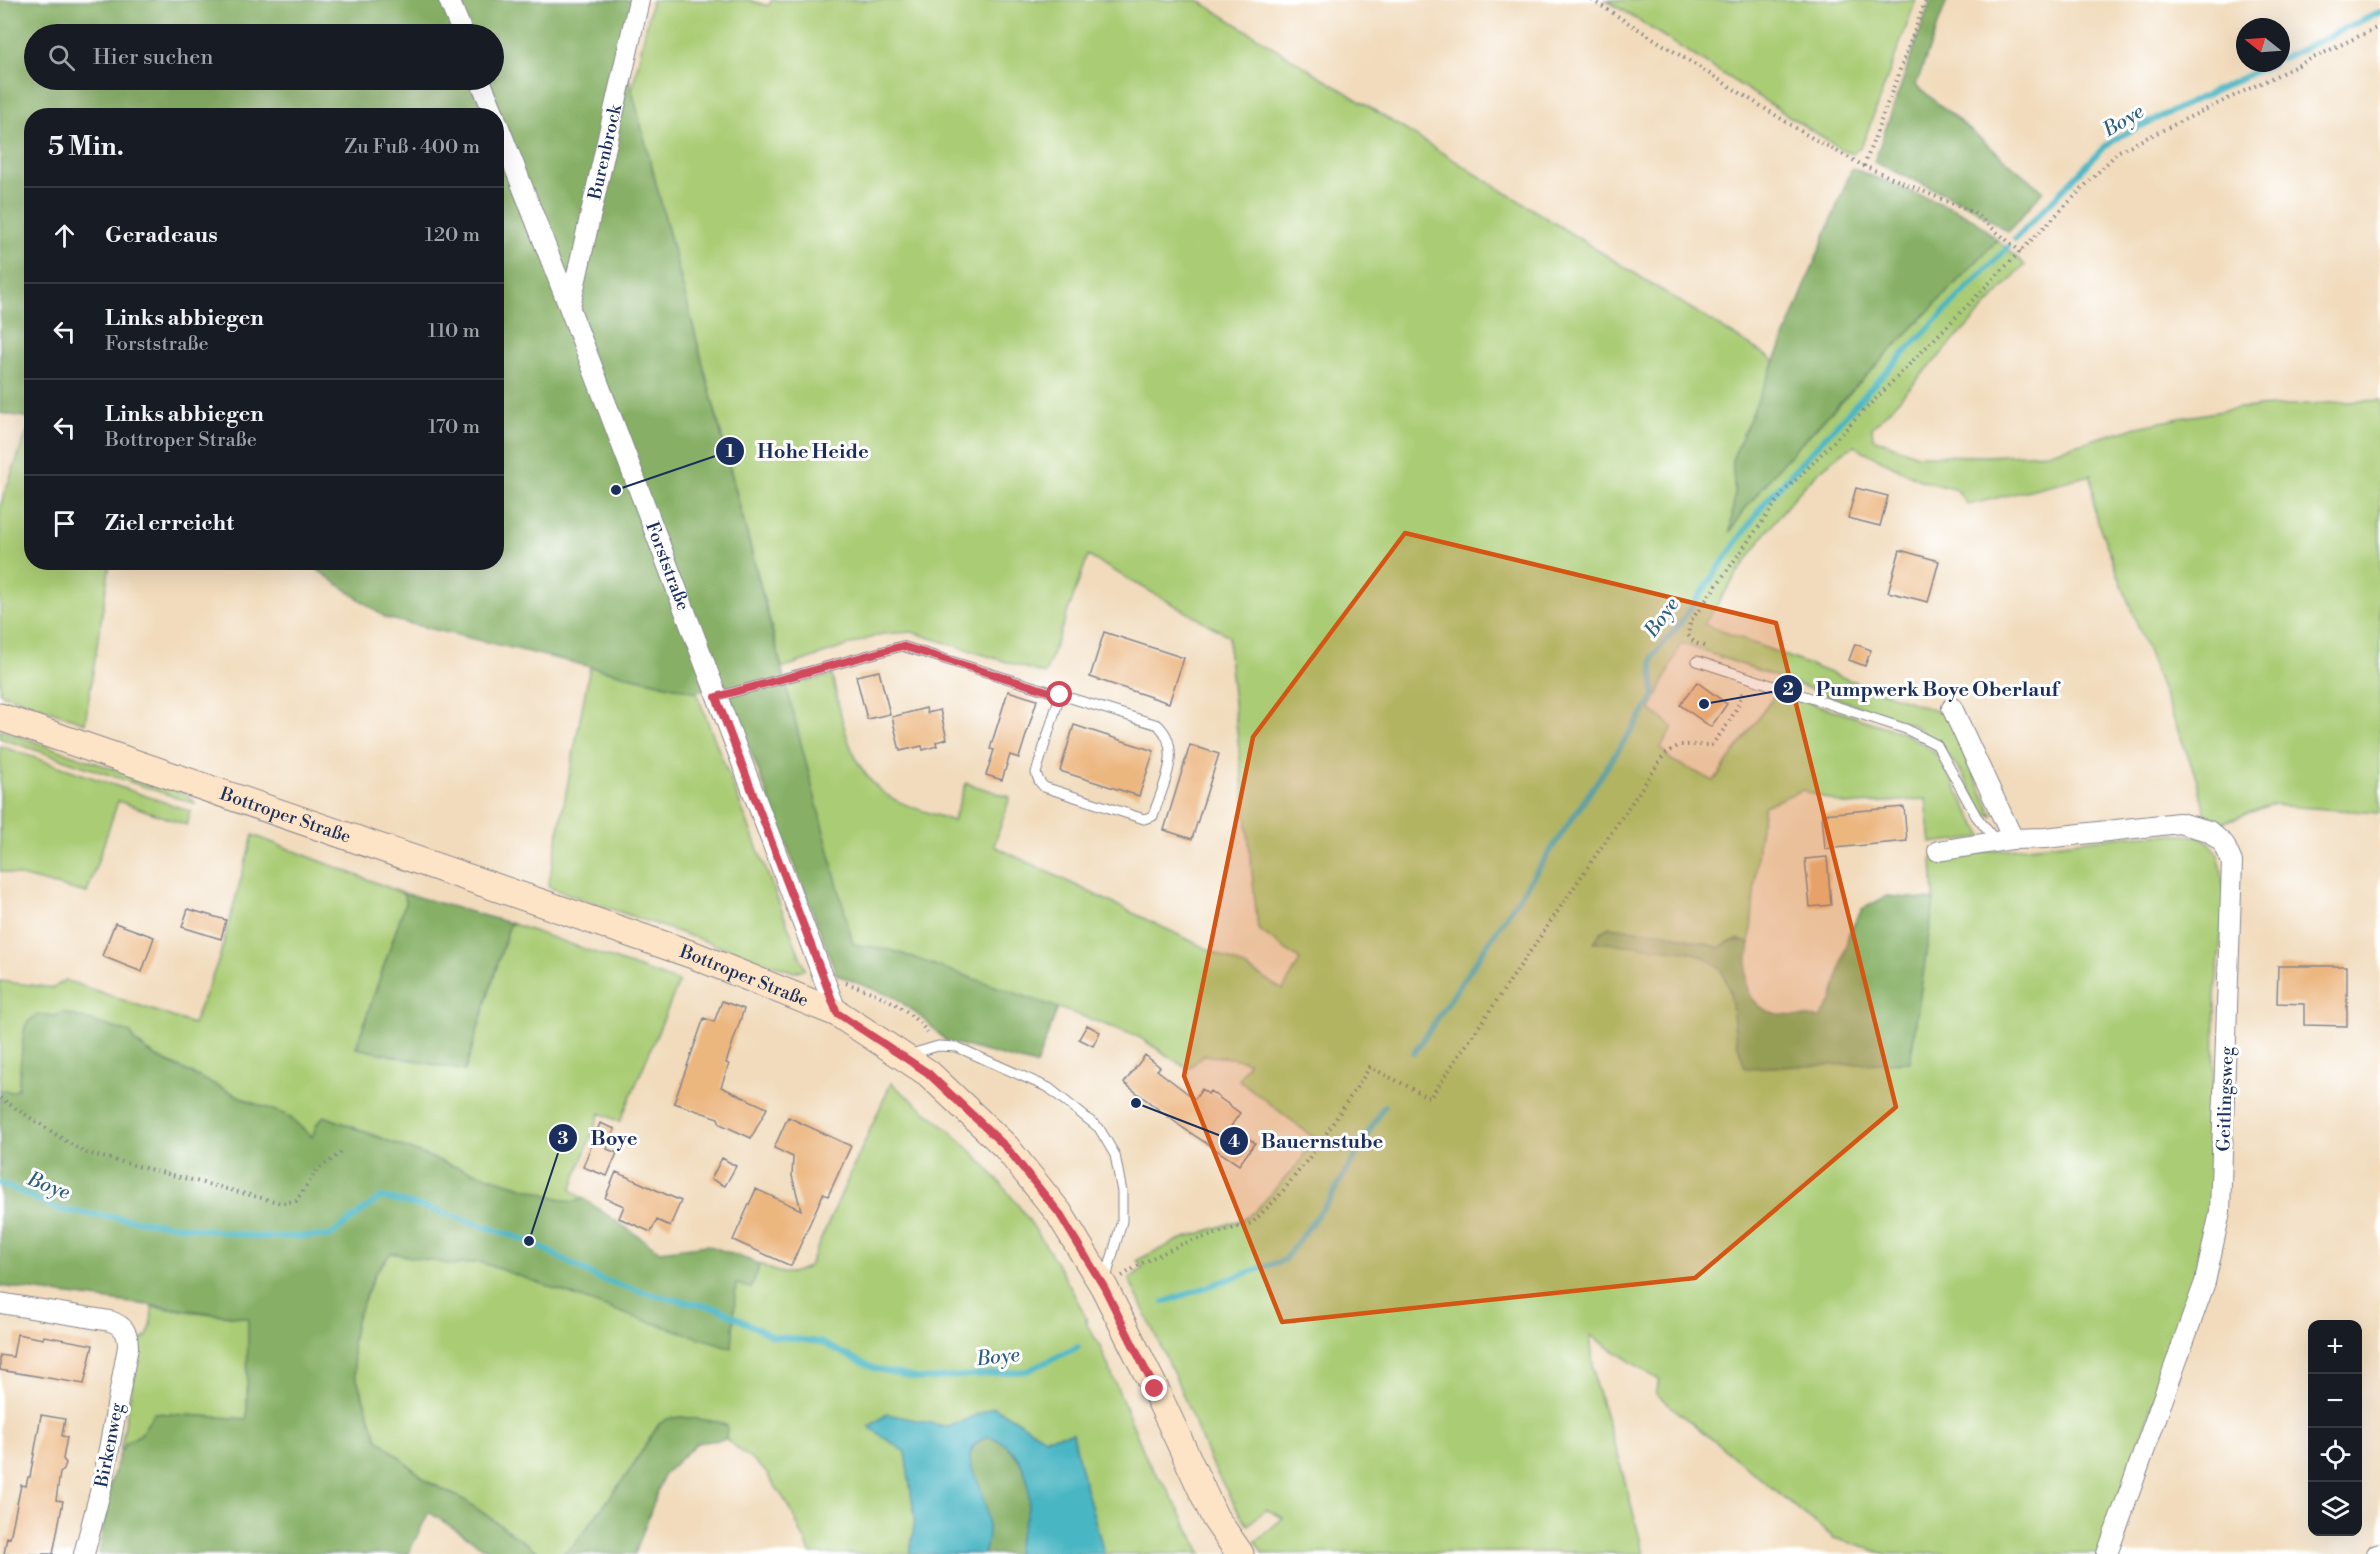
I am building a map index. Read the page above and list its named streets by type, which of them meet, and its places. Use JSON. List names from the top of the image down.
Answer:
{
  "streets": {
    "main road": ["Bottroper Straße"],
    "street": [
      "Burenbrock",
      "Forststraße",
      "Geitlingsweg",
      "Birkenweg"
    ]
  },
  "crossings": [
    ["Burenbrock", "Forststraße"],
    ["Forststraße", "Bottroper Straße"]
  ],
  "water": ["Boye"],
  "places": [
    "Hohe Heide",
    "Pumpwerk Boye Oberlauf",
    "Bauernstube",
    "Boye"
  ],
  "north": "left",
  "page": {
    "search": "Hier suchen",
    "heading": ["5 Min.", "Zu Fuß · 400 m"],
    "list": [
      ["Geradeaus", "120 m"],
      ["Links abbiegen", "Forststraße", "110 m"],
      ["Links abbiegen", "Bottroper Straße", "170 m"],
      "Ziel erreicht"
    ],
    "map_buttons": ["+", "−"]
  }
}
